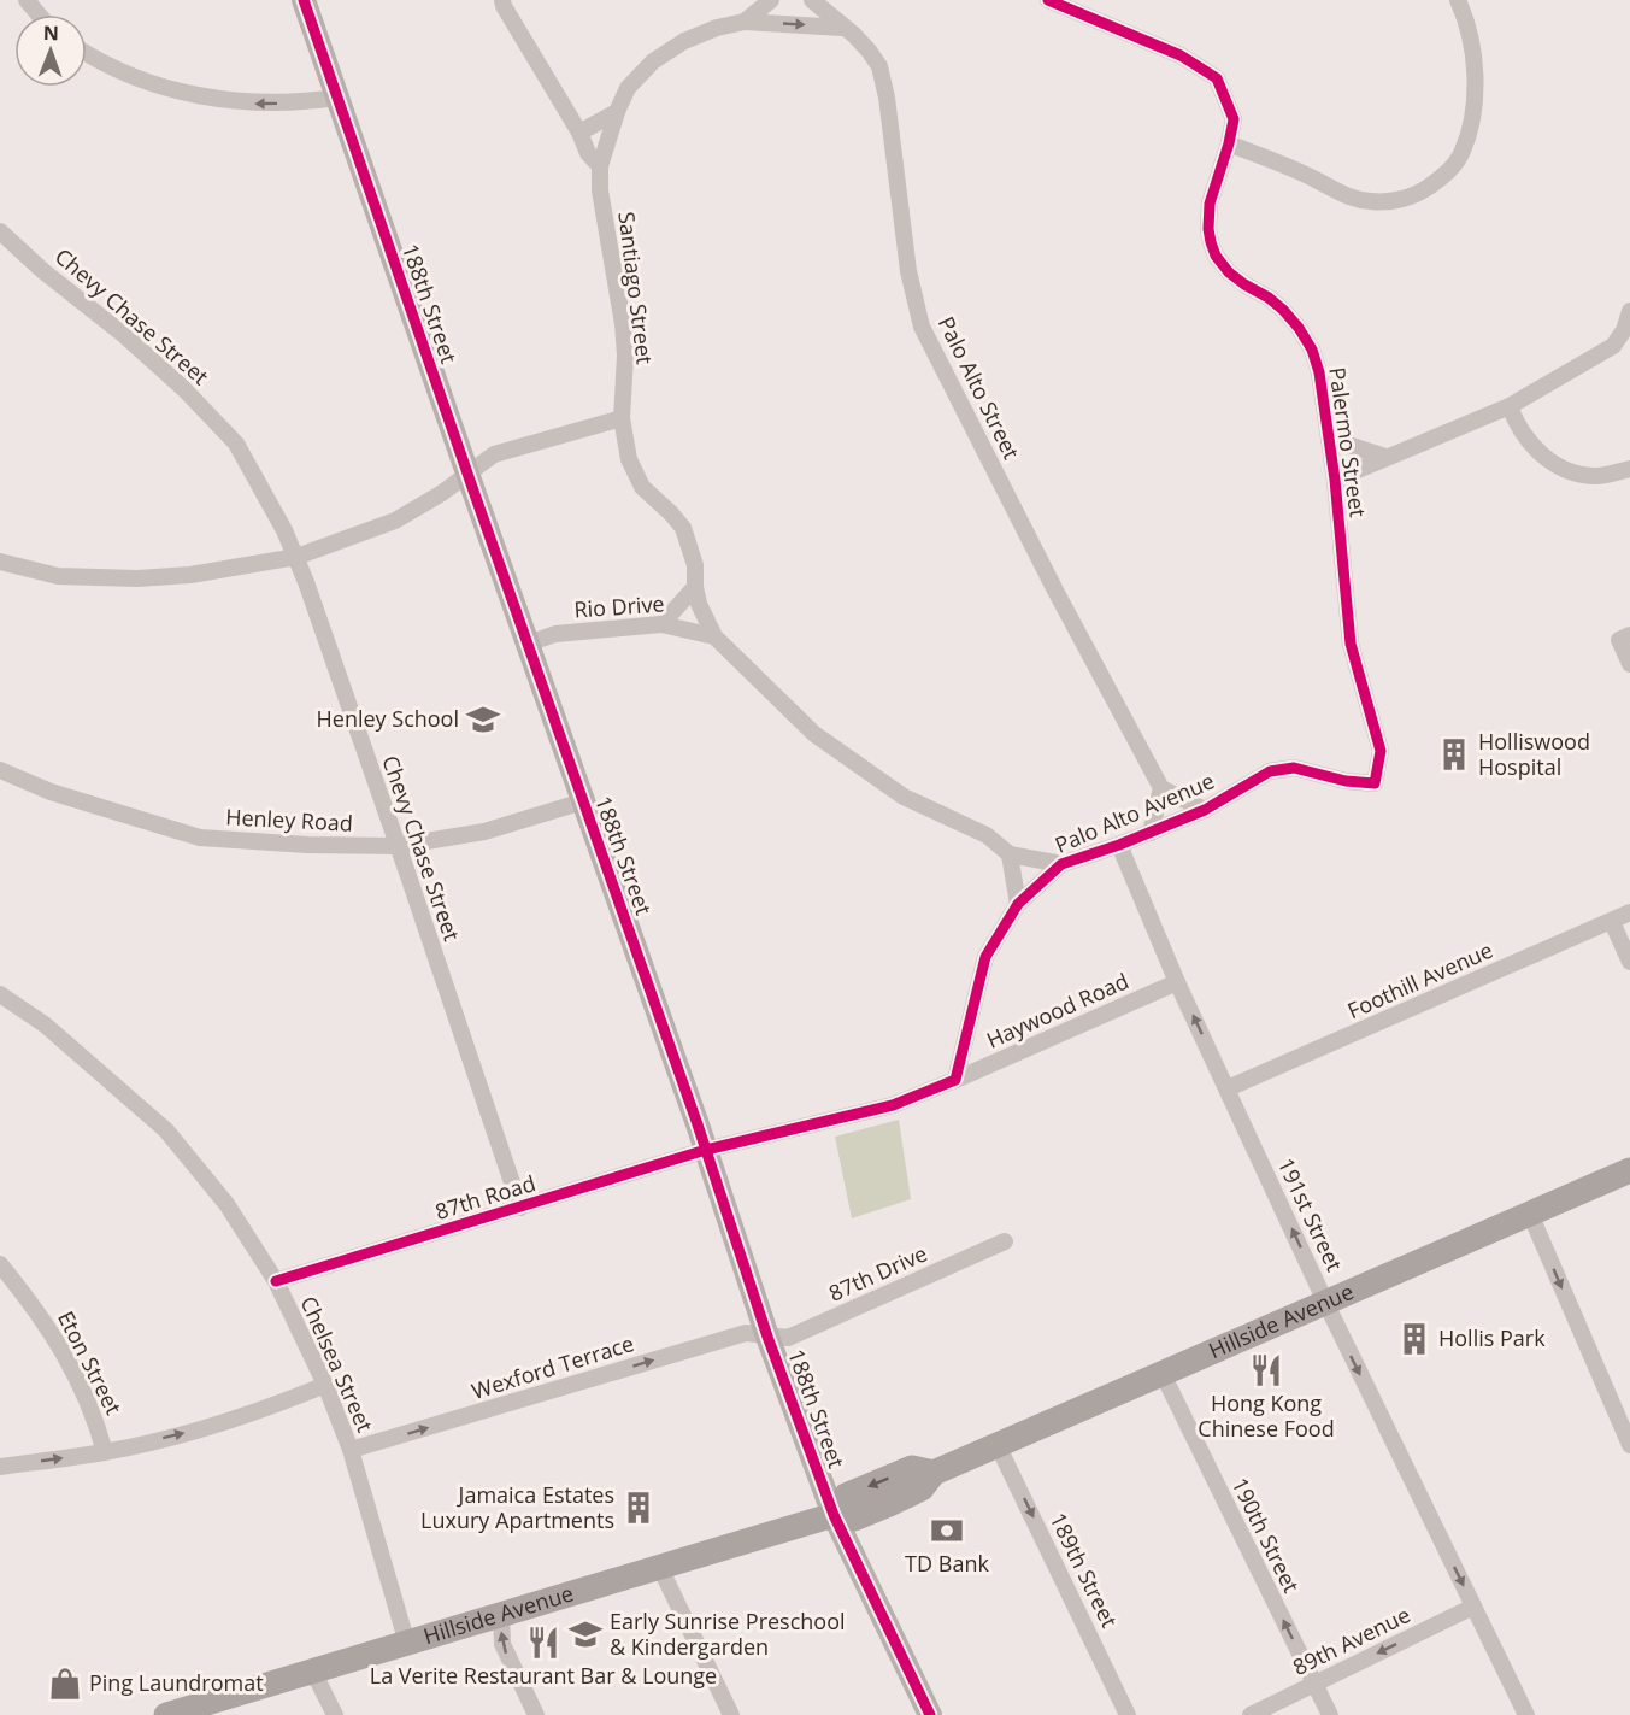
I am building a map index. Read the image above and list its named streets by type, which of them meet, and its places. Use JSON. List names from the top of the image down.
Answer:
{
  "streets": {
    "main road": ["Hillside Avenue"],
    "street": [
      "Santiago Street",
      "188th Street",
      "Chevy Chase Street",
      "Palo Alto Street",
      "Palermo Street",
      "Rio Drive",
      "Palo Alto Avenue",
      "Henley Road",
      "Foothill Avenue",
      "Haywood Road",
      "87th Road",
      "191st Street",
      "87th Drive",
      "Eton Street",
      "Chelsea Street",
      "Wexford Terrace",
      "190th Street",
      "189th Street",
      "89th Avenue"
    ]
  },
  "crossings": [
    ["Santiago Street", "Rio Drive"],
    ["188th Street", "Rio Drive"],
    ["188th Street", "Henley Road"],
    ["188th Street", "87th Road"],
    ["188th Street", "87th Drive"],
    ["188th Street", "Hillside Avenue"],
    ["188th Street", "Wexford Terrace"],
    ["Chevy Chase Street", "Henley Road"],
    ["Chevy Chase Street", "87th Road"],
    ["Palermo Street", "Palo Alto Avenue"],
    ["Palo Alto Avenue", "Haywood Road"],
    ["Palo Alto Avenue", "191st Street"],
    ["Foothill Avenue", "191st Street"],
    ["Haywood Road", "191st Street"],
    ["87th Road", "Chelsea Street"],
    ["191st Street", "Hillside Avenue"],
    ["191st Street", "89th Avenue"],
    ["87th Drive", "Wexford Terrace"],
    ["Hillside Avenue", "Chelsea Street"],
    ["Hillside Avenue", "190th Street"],
    ["Hillside Avenue", "189th Street"],
    ["Chelsea Street", "Wexford Terrace"],
    ["190th Street", "89th Avenue"]
  ],
  "one_way": [
    "Wexford Terrace",
    "190th Street",
    "189th Street",
    "89th Avenue"
  ],
  "places": {
    "school or university": ["Henley School", "Early Sunrise Preschool & Kindergarden"],
    "building": ["Holliswood Hospital", "Hollis Park", "Jamaica Estates Luxury Apartments"],
    "restaurant": ["Hong Kong Chinese Food", "La Verite Restaurant Bar & Lounge"],
    "bank": ["TD Bank"],
    "shop": ["Ping Laundromat"]
  },
  "north": "top"
}
